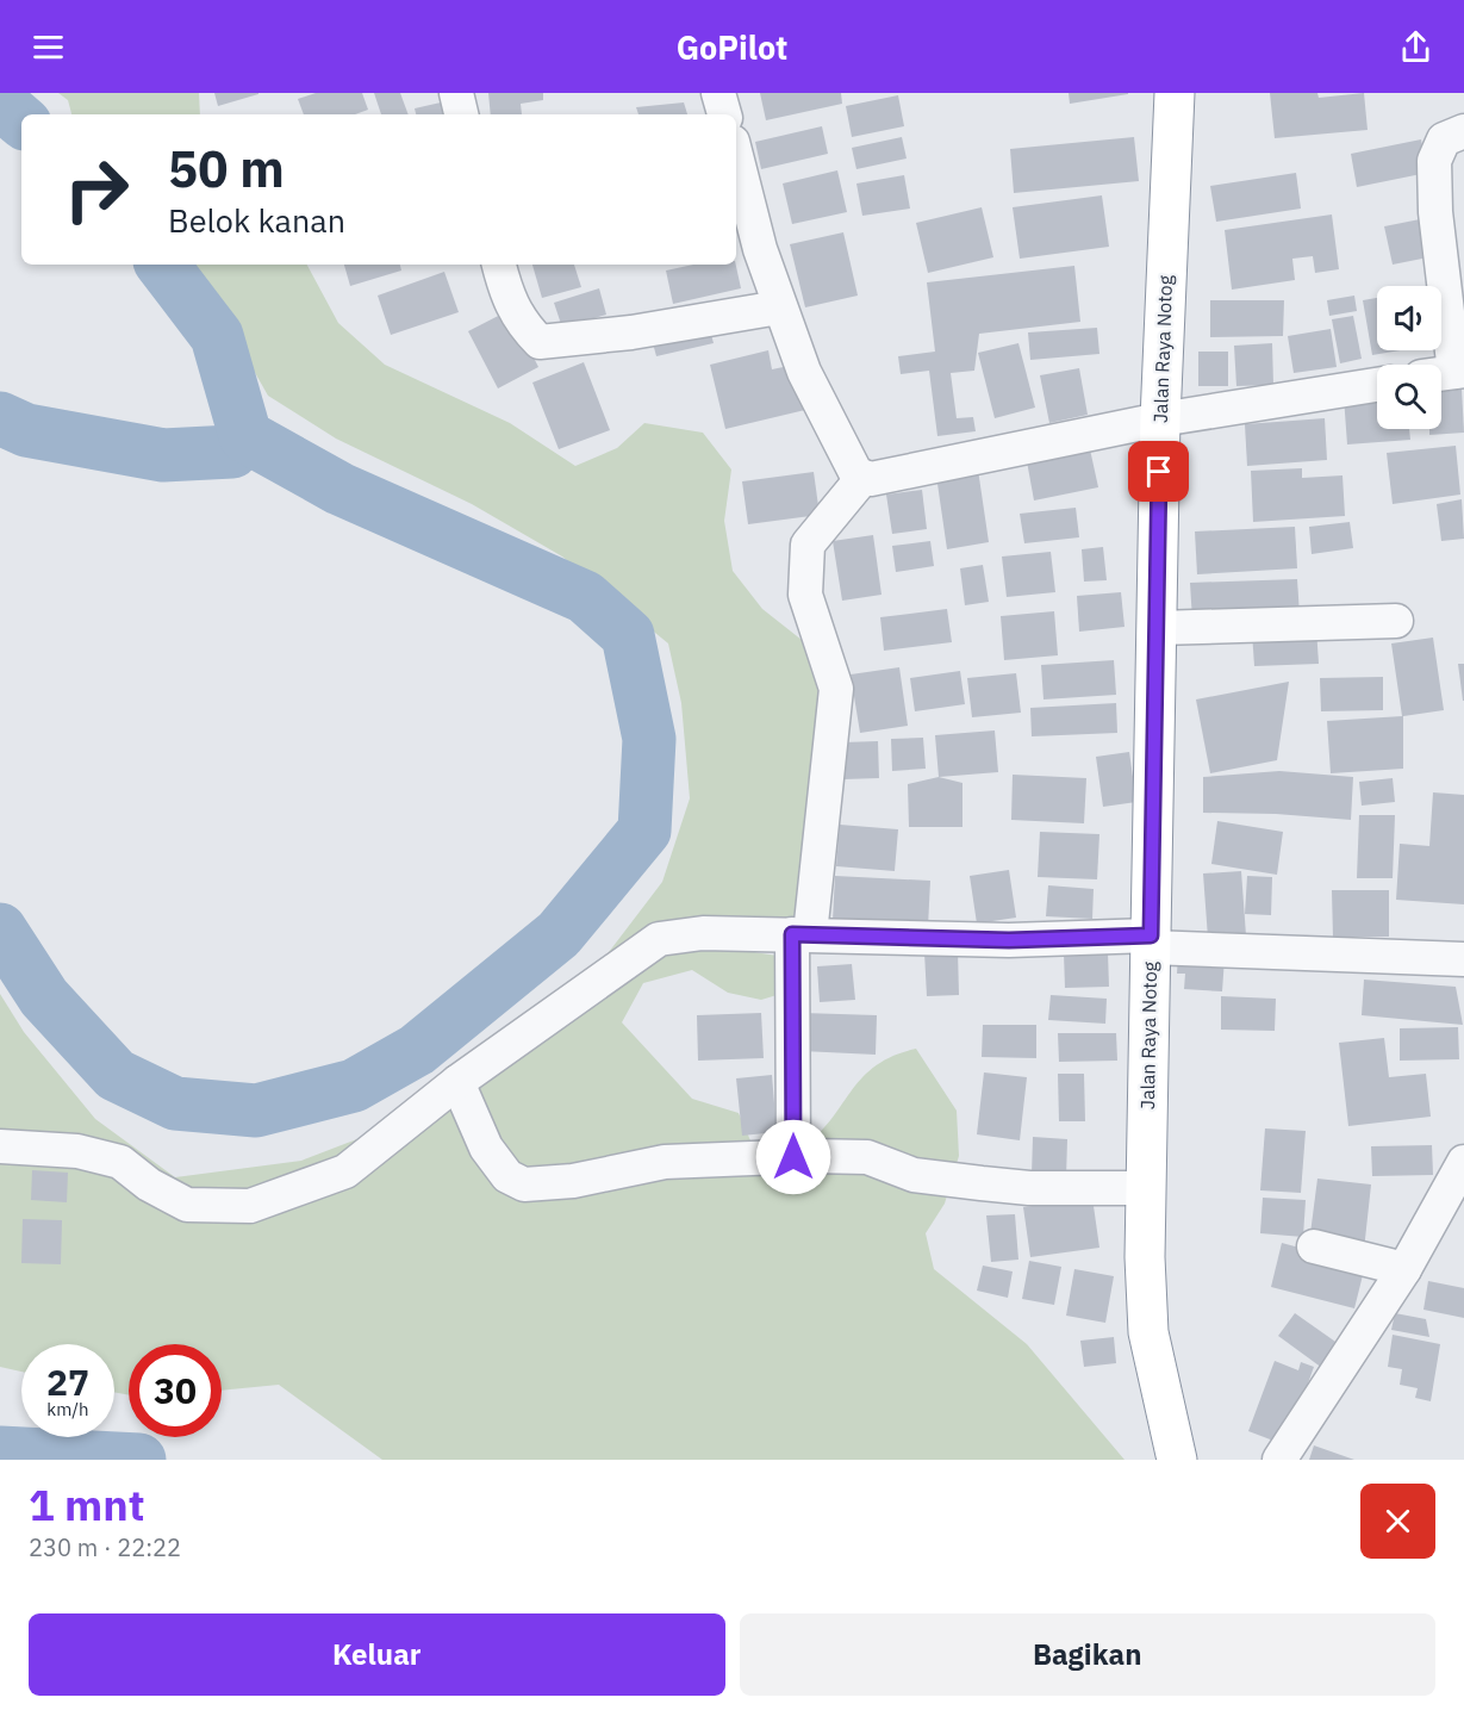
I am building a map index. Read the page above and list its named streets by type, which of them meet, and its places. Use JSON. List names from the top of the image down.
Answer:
{
  "streets": {
    "highway": ["Jalan Raya Notog"]
  },
  "page": {
    "header": "GoPilot",
    "turn": ["50 m", "Belok kanan"],
    "speed": "27 km/h",
    "limit": "30",
    "heading": ["1 mnt", "230 m · 22:22"],
    "buttons": ["Keluar", "Bagikan"]
  }
}
